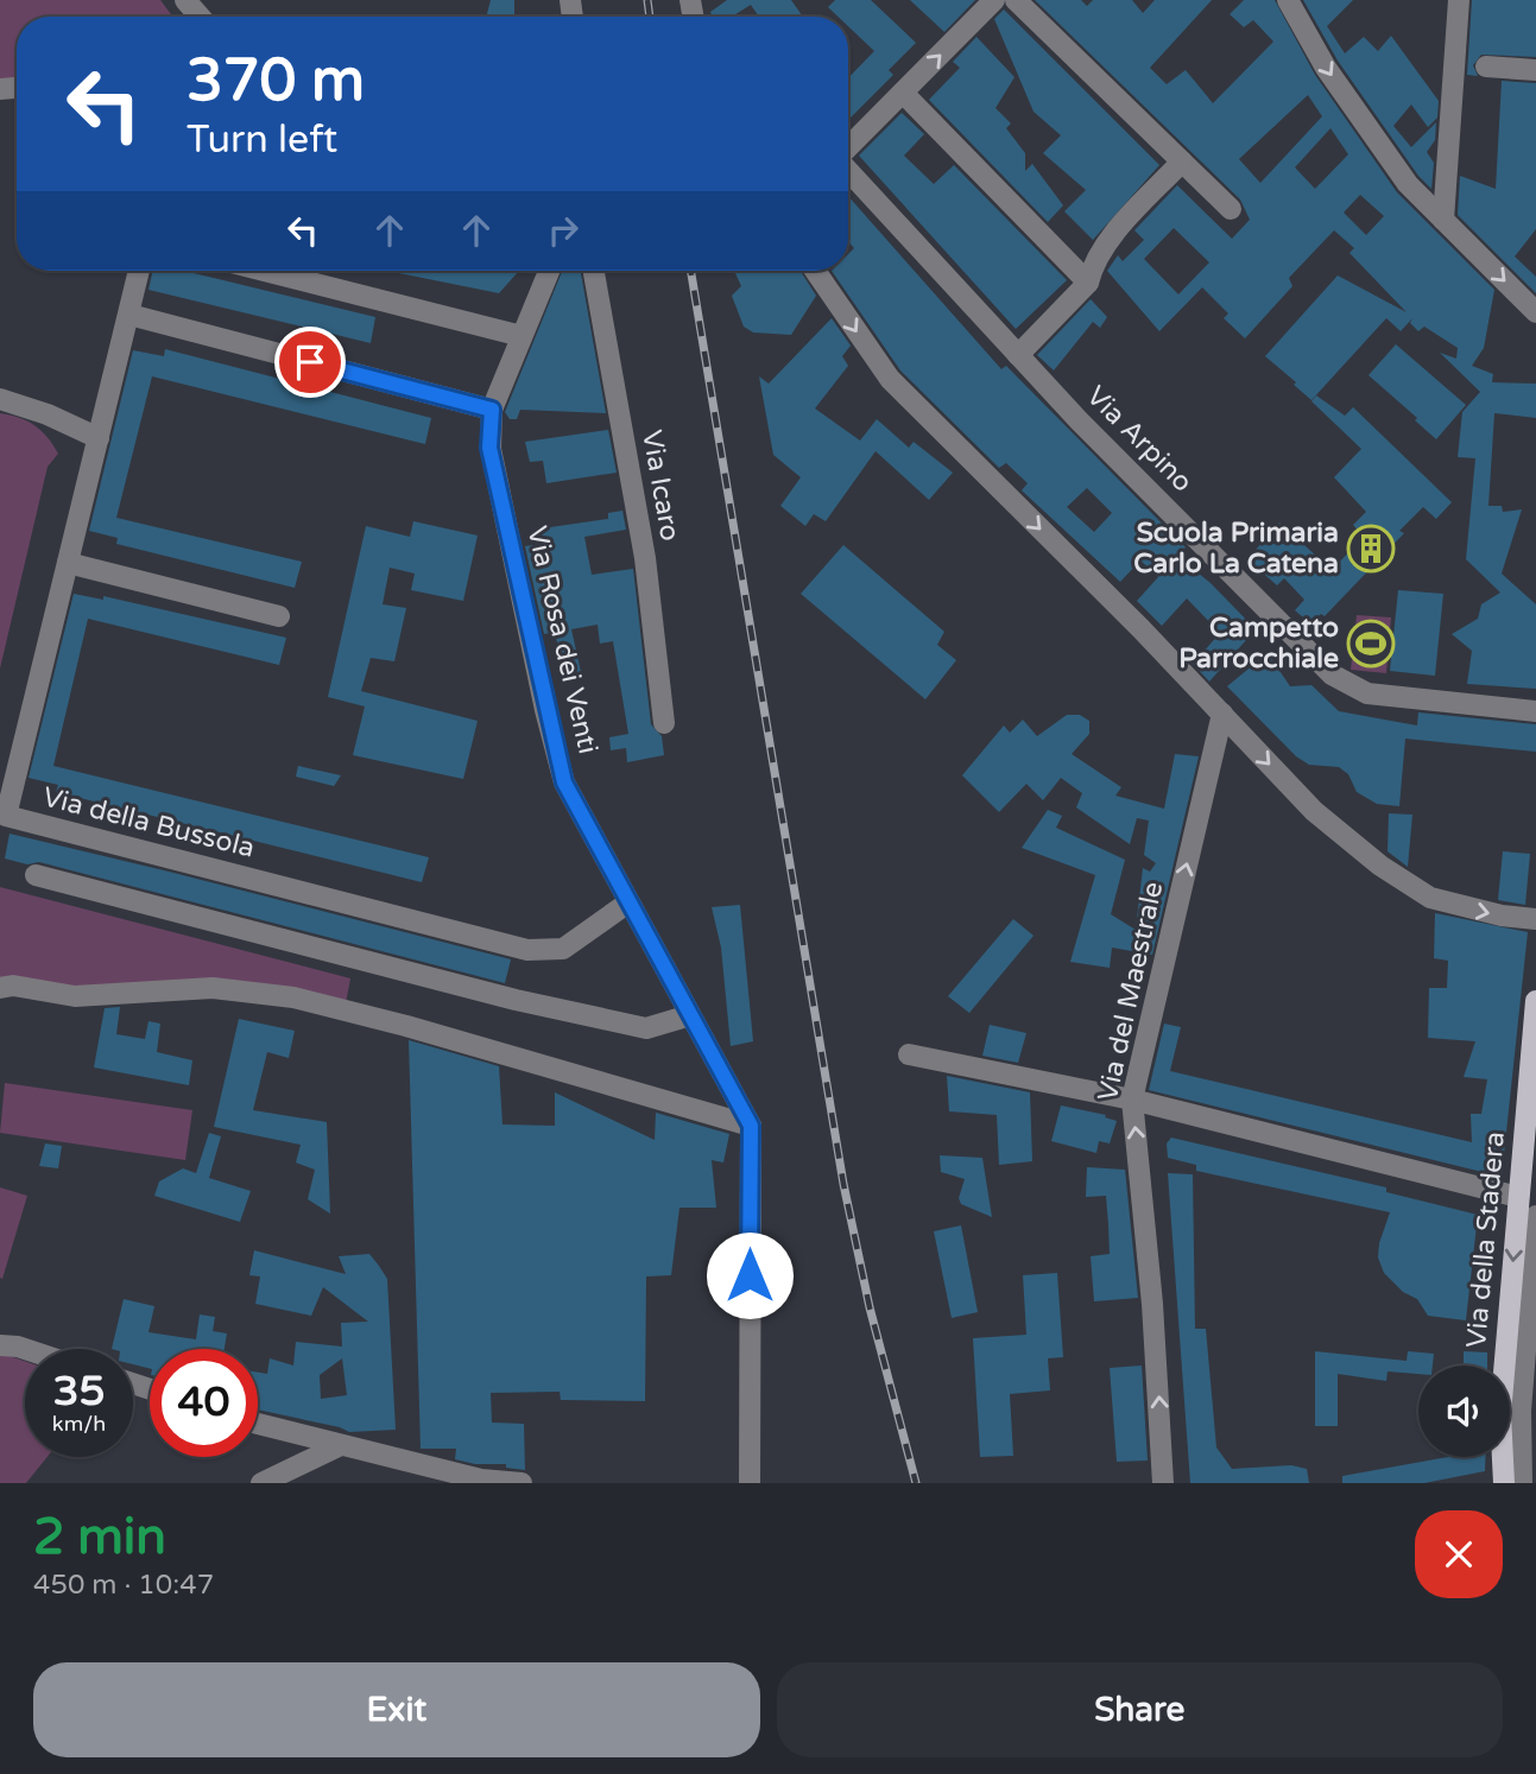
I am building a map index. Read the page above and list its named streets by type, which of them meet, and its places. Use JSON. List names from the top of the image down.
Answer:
{
  "streets": {
    "main road": ["Via della Stadera"],
    "street": [
      "Via Arpino",
      "Via Icaro",
      "Via Rosa dei Venti",
      "Via della Bussola",
      "Via del Maestrale"
    ]
  },
  "crossings": [
    ["Via Rosa dei Venti", "Via della Bussola"]
  ],
  "one_way": ["Via del Maestrale", "Via della Stadera"],
  "places": {
    "building": ["Scuola Primaria Carlo La Catena"],
    "sports": ["Campetto Parrocchiale"]
  },
  "page": {
    "turn": ["370 m", "Turn left"],
    "speed": "35 km/h",
    "limit": "40",
    "heading": ["2 min", "450 m · 10:47"],
    "buttons": ["Exit", "Share"]
  }
}
